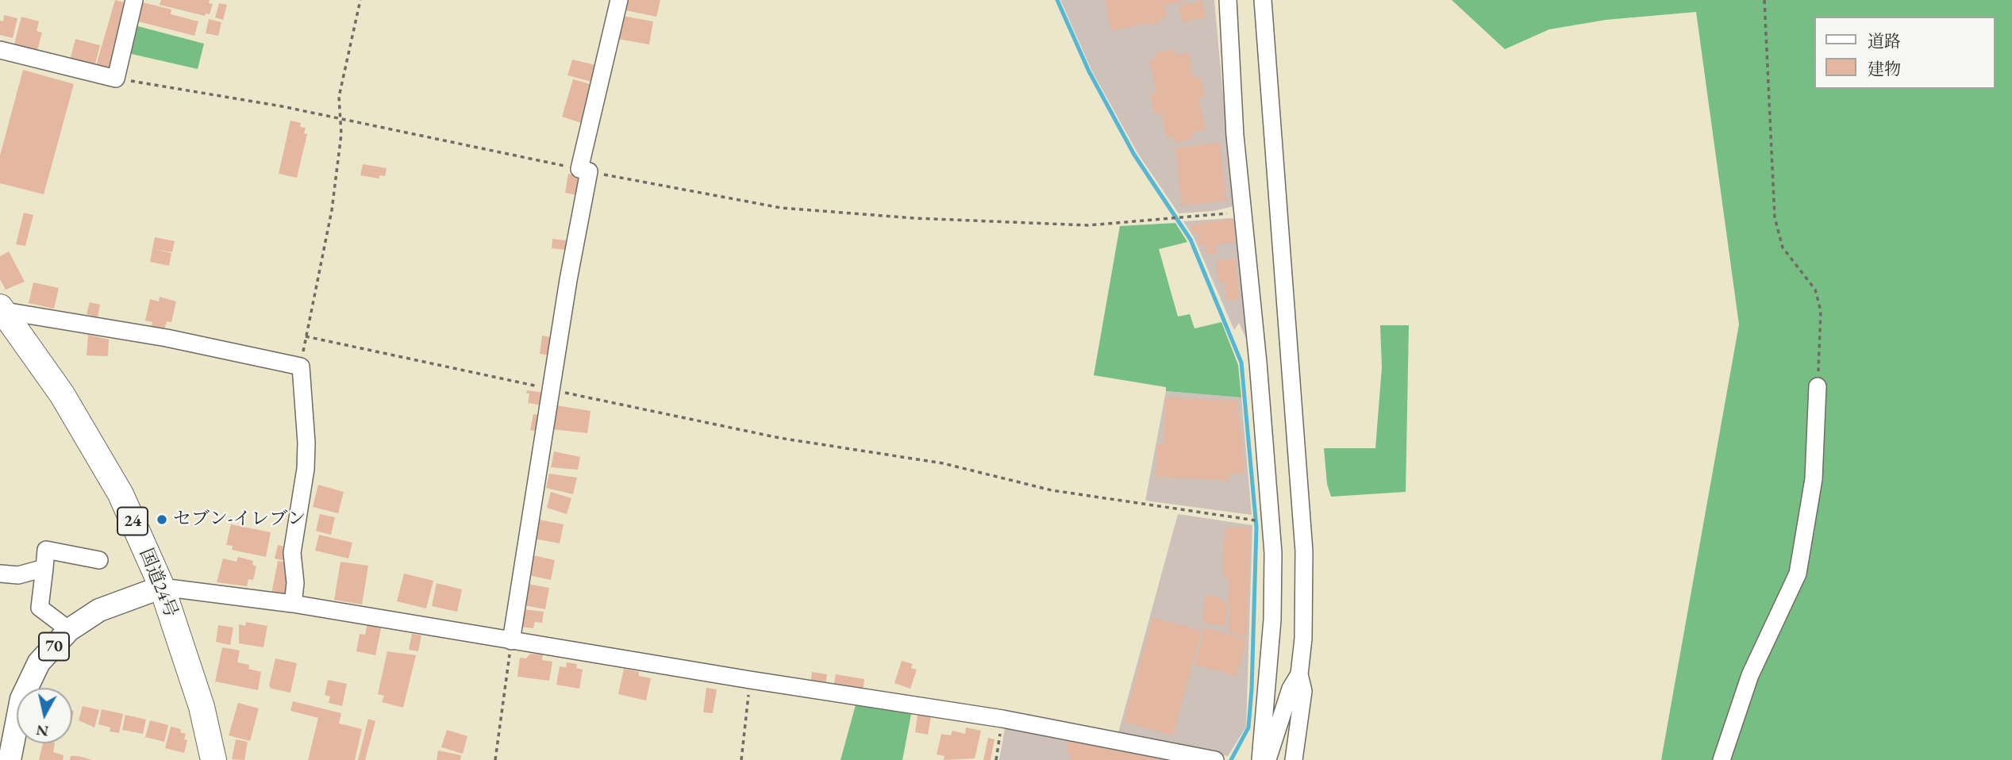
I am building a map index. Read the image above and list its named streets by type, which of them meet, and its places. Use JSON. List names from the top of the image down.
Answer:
{
  "streets": {
    "highway": ["24", "国道24号"],
    "main road": ["70"]
  },
  "crossings": [
    ["国道24号", "70"]
  ],
  "places": ["セブン-イレブン"],
  "legend": ["道路", "建物"],
  "north": "bottom"
}
